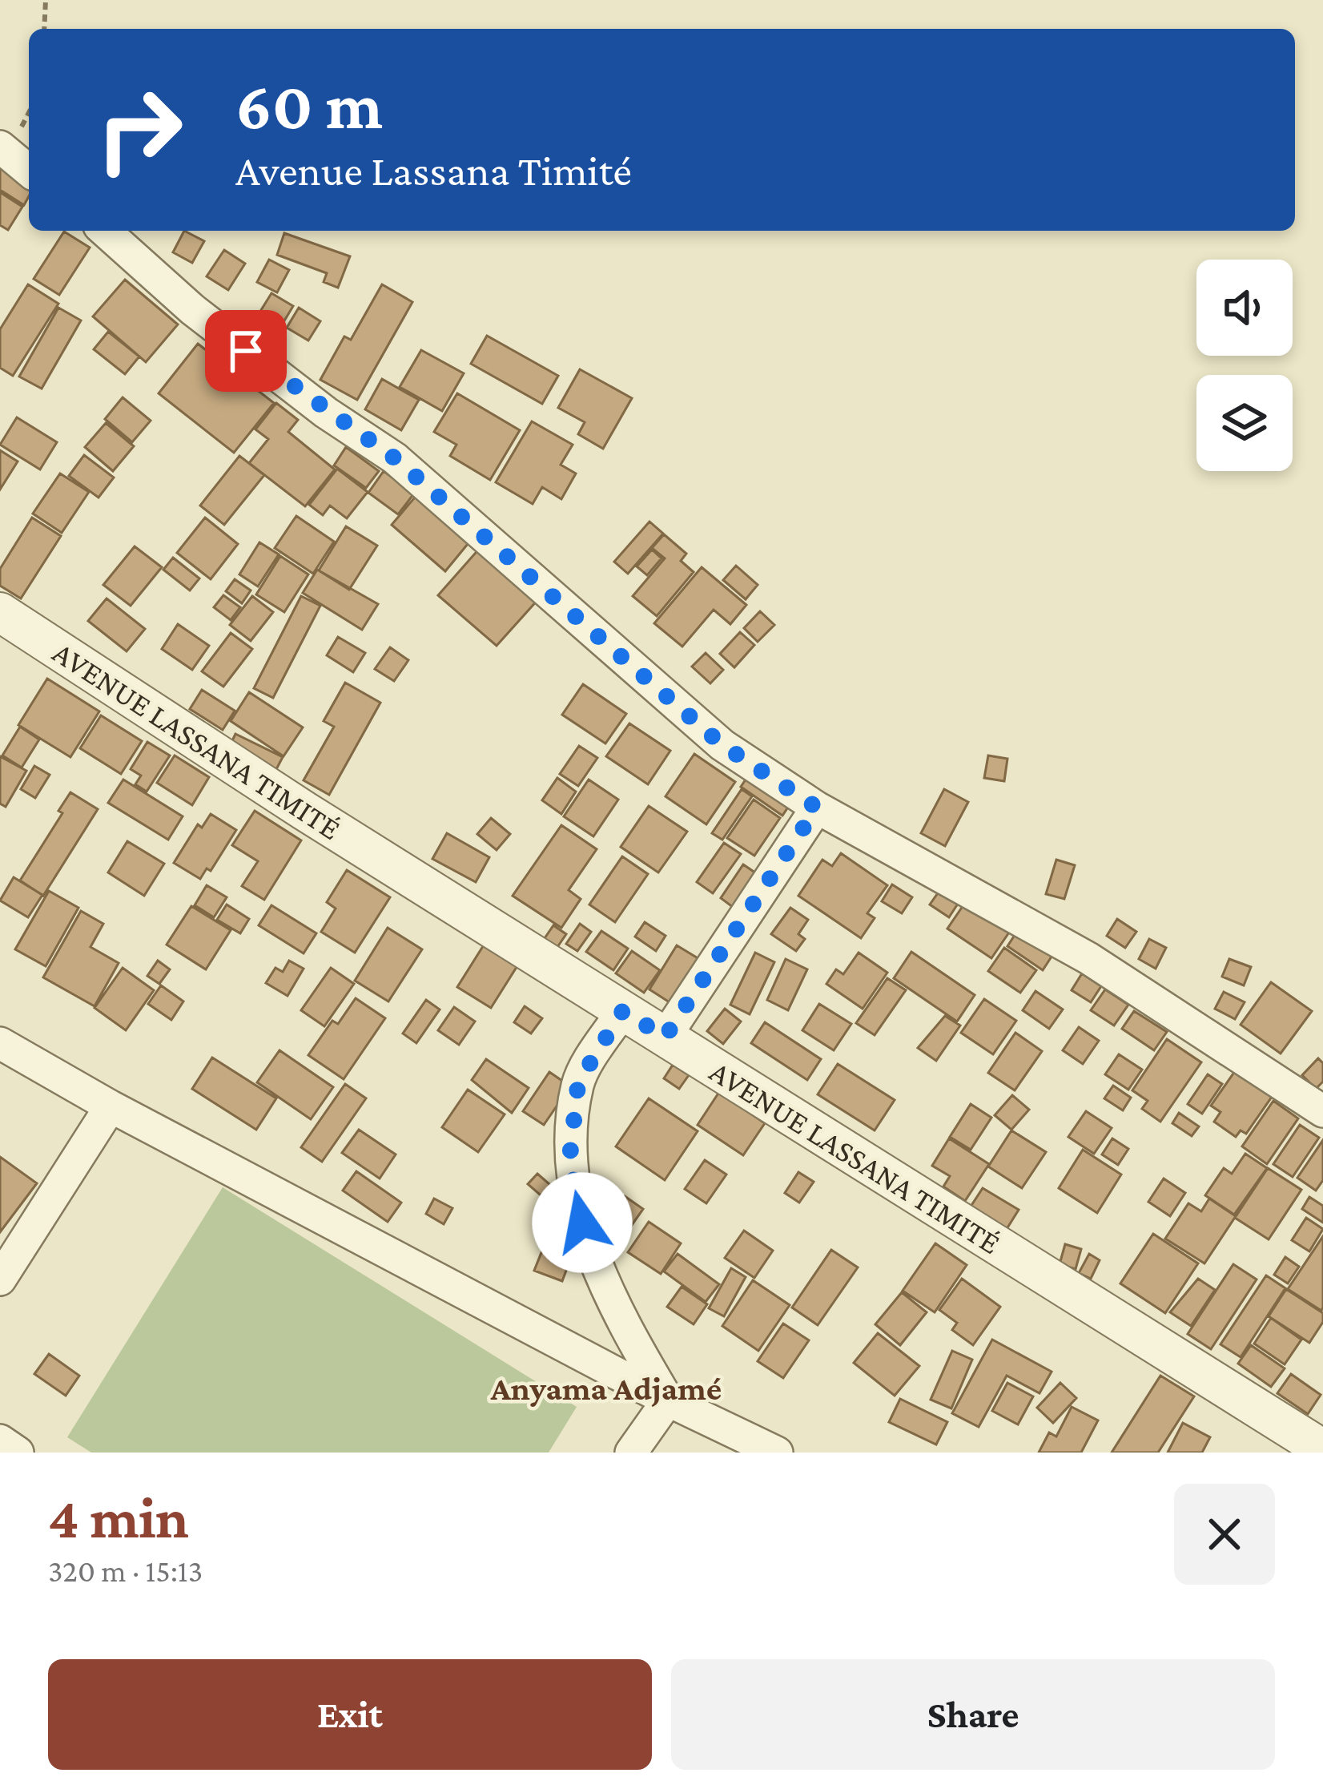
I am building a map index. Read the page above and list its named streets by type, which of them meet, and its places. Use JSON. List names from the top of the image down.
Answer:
{
  "streets": {
    "street": ["AVENUE LASSANA TIMITÉ"]
  },
  "districts": ["Anyama Adjamé"],
  "page": {
    "turn": ["60 m", "Avenue Lassana Timité"],
    "heading": ["4 min", "320 m · 15:13"],
    "buttons": ["Exit", "Share"]
  }
}
